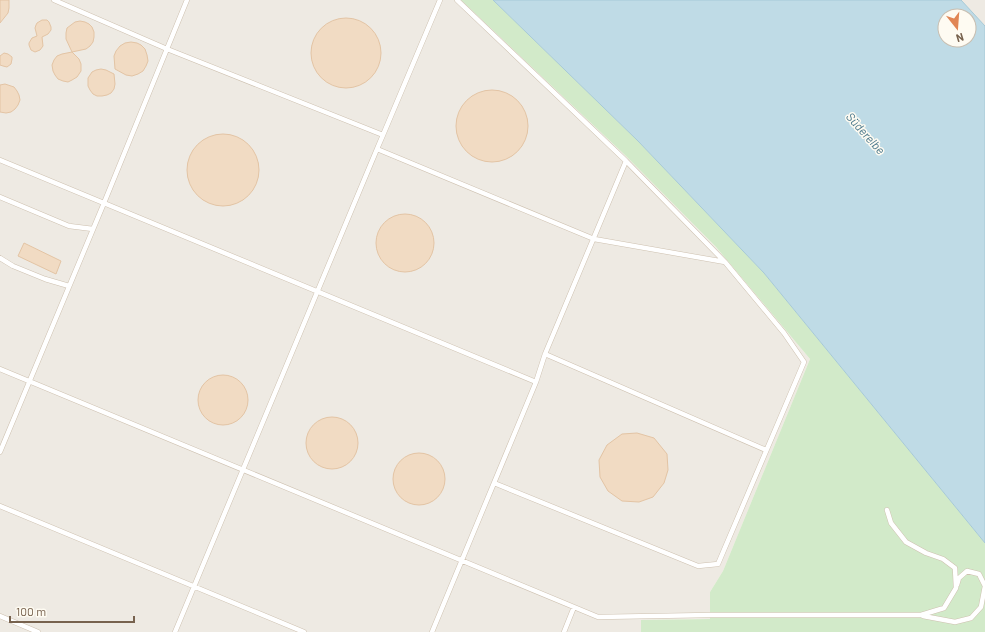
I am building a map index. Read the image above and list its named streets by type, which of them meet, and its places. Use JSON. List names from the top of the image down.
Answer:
{
  "water": ["Süderelbe"],
  "scale_bar": "100 m",
  "north": "bottom"
}
